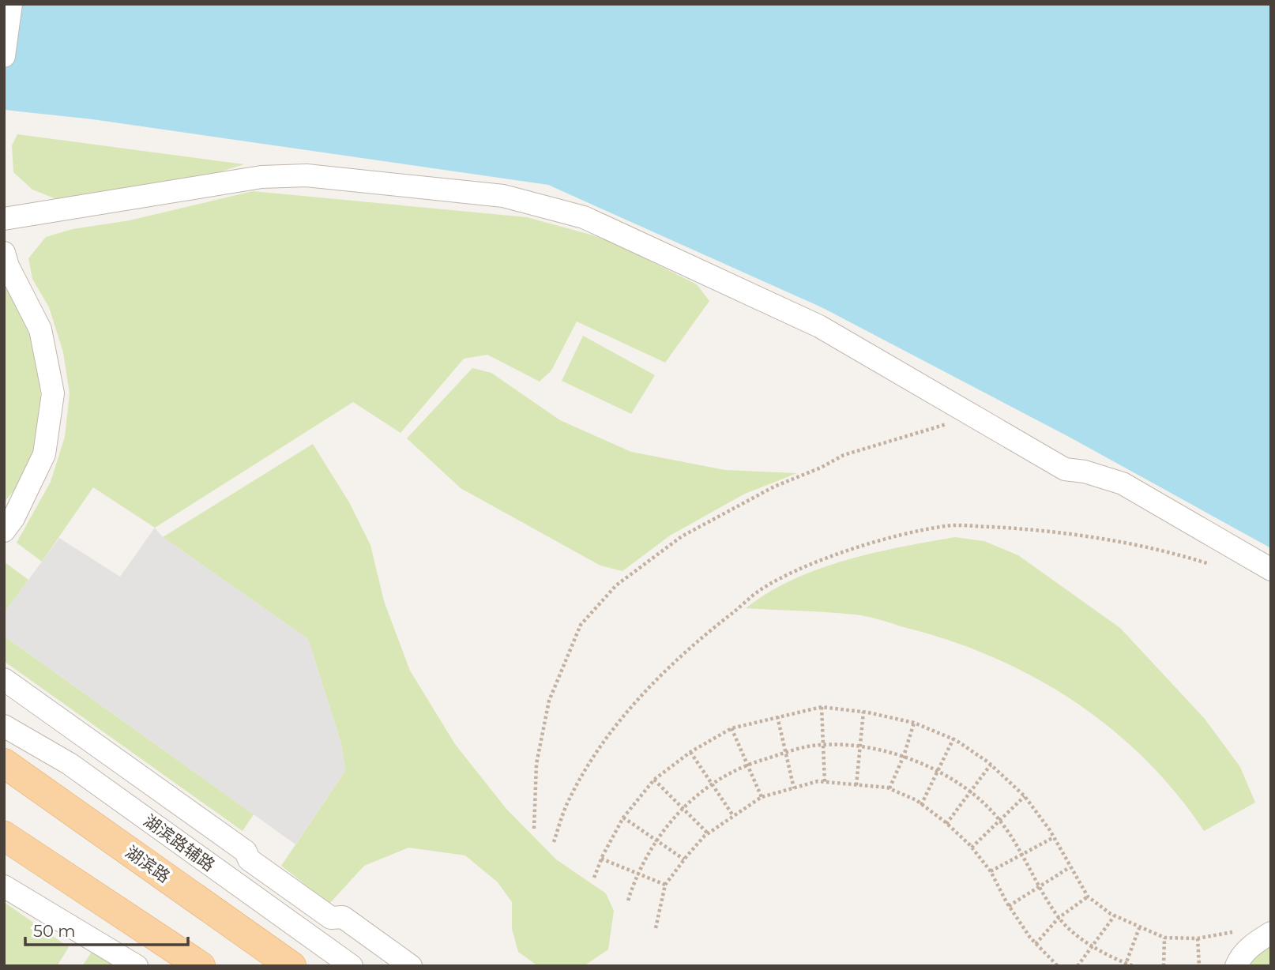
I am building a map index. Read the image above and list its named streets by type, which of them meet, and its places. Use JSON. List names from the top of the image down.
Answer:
{
  "streets": {
    "main road": ["湖滨路"],
    "street": ["湖滨路辅路"]
  },
  "scale_bar": "50 m"
}
